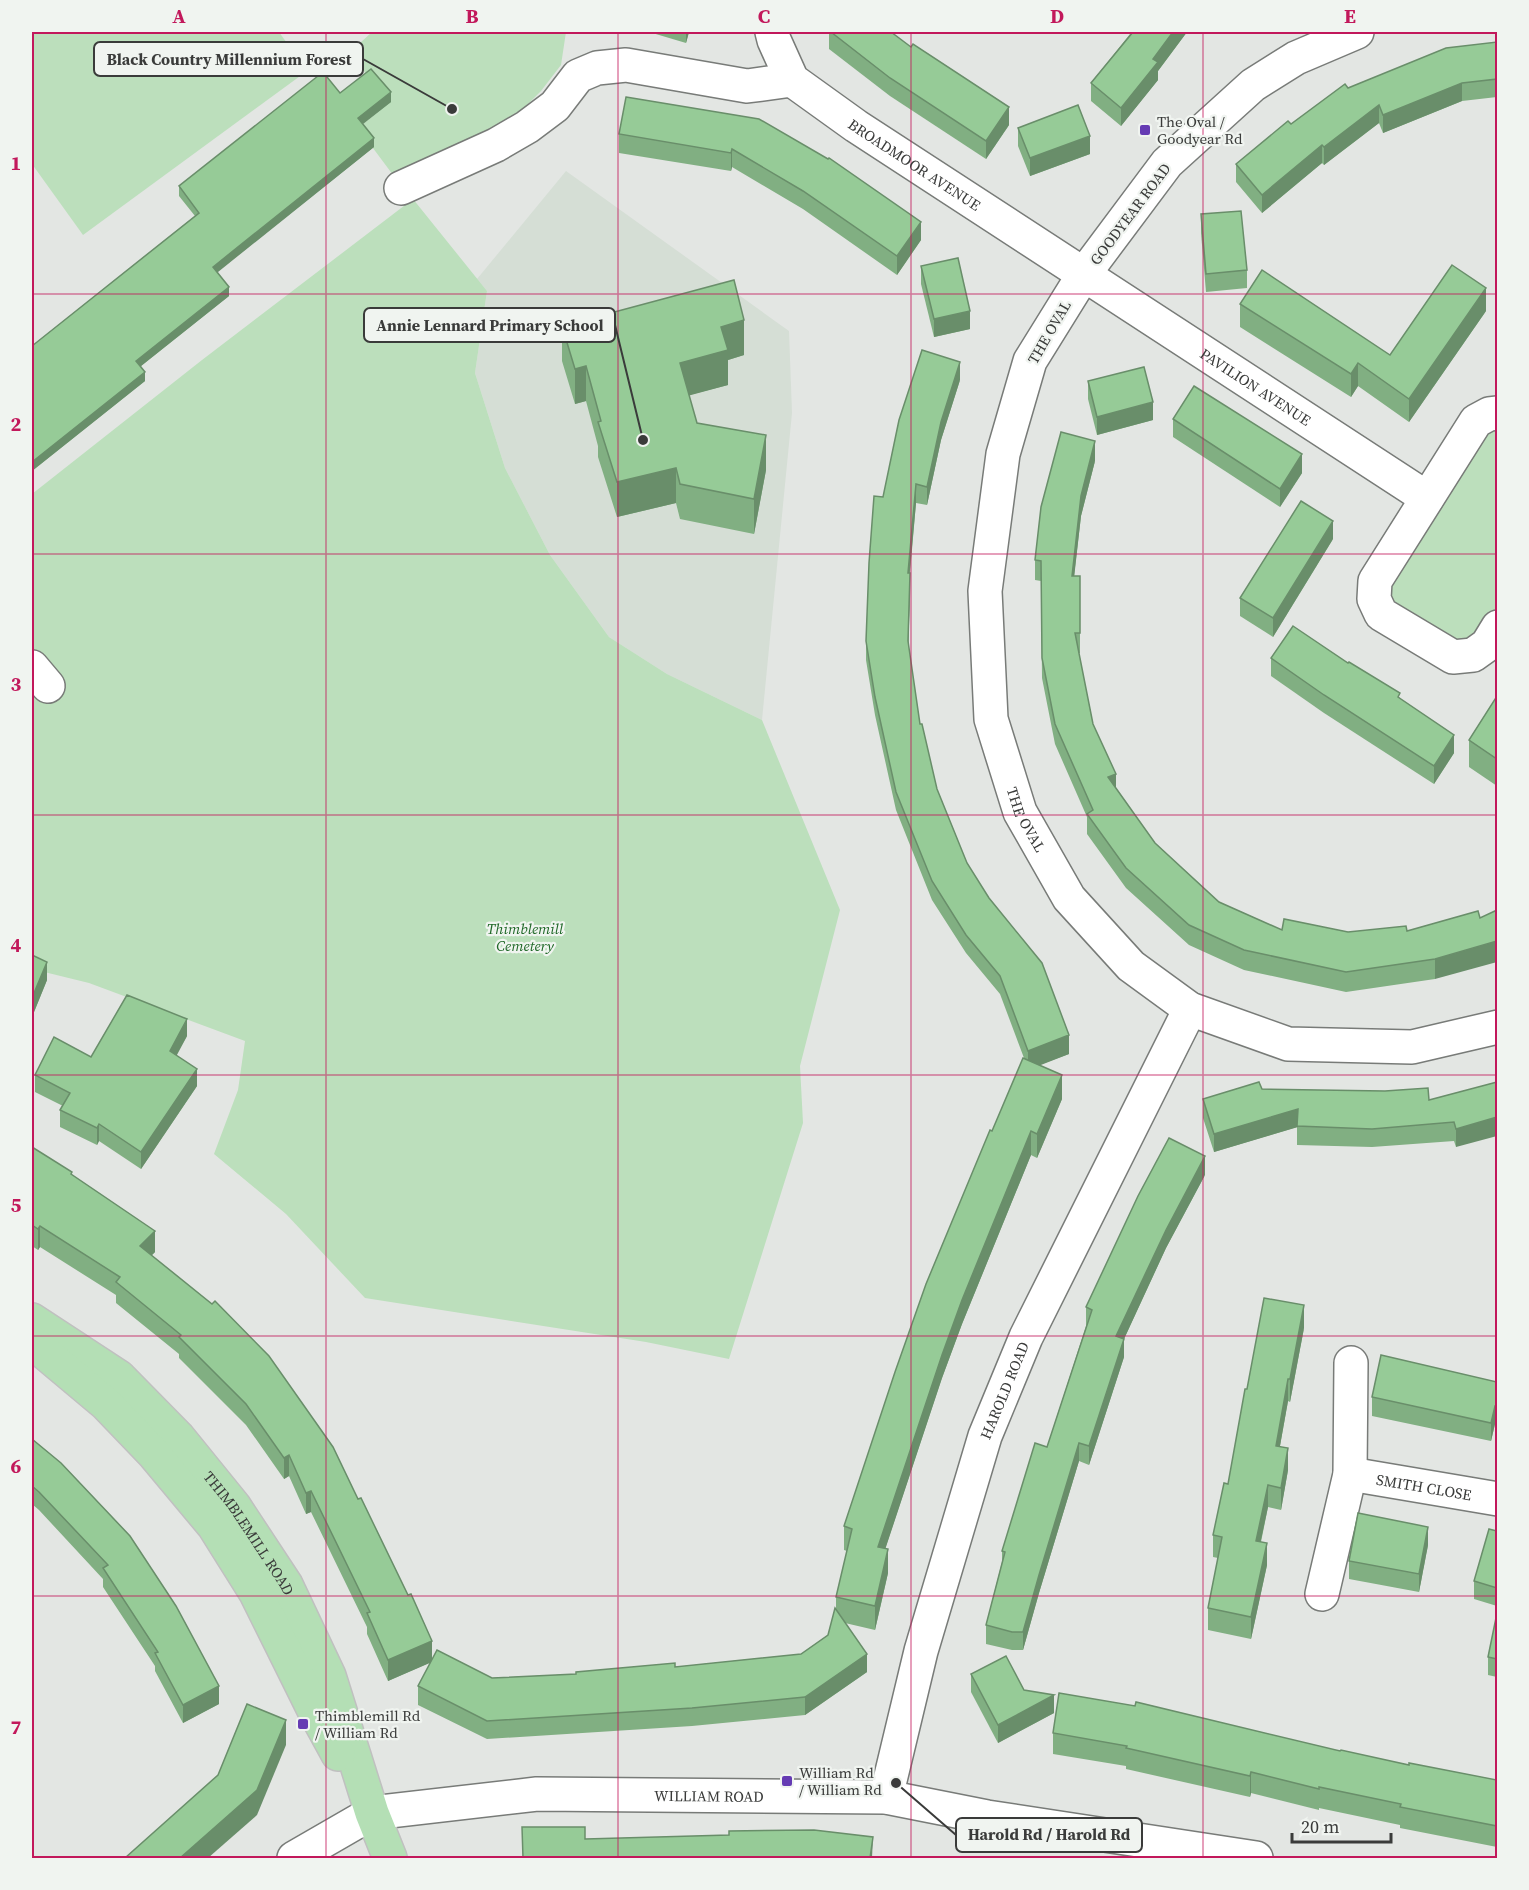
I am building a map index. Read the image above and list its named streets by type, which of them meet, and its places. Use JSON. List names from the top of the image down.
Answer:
{
  "streets": {
    "main road": ["THIMBLEMILL ROAD"],
    "street": [
      "BROADMOOR AVENUE",
      "GOODYEAR ROAD",
      "THE OVAL",
      "PAVILION AVENUE",
      "HAROLD ROAD",
      "SMITH CLOSE",
      "WILLIAM ROAD"
    ]
  },
  "crossings": [
    ["BROADMOOR AVENUE", "GOODYEAR ROAD"],
    ["BROADMOOR AVENUE", "THE OVAL"],
    ["BROADMOOR AVENUE", "PAVILION AVENUE"],
    ["GOODYEAR ROAD", "THE OVAL"],
    ["GOODYEAR ROAD", "PAVILION AVENUE"],
    ["THE OVAL", "PAVILION AVENUE"],
    ["THE OVAL", "HAROLD ROAD"],
    ["HAROLD ROAD", "WILLIAM ROAD"],
    ["THIMBLEMILL ROAD", "WILLIAM ROAD"]
  ],
  "parks": ["Thimblemill Cemetery"],
  "places": {
    "other": ["Black Country Millennium Forest", "Annie Lennard Primary School", "Harold Rd / Harold Rd"],
    "transit": ["The Oval / Goodyear Rd", "Thimblemill Rd / William Rd", "William Rd / William Rd"]
  },
  "scale_bar": "20 m",
  "grid": {
    "columns": [
      "A",
      "B",
      "C",
      "D",
      "E"
    ],
    "rows": [
      "1",
      "2",
      "3",
      "4",
      "5",
      "6",
      "7"
    ]
  }
}
